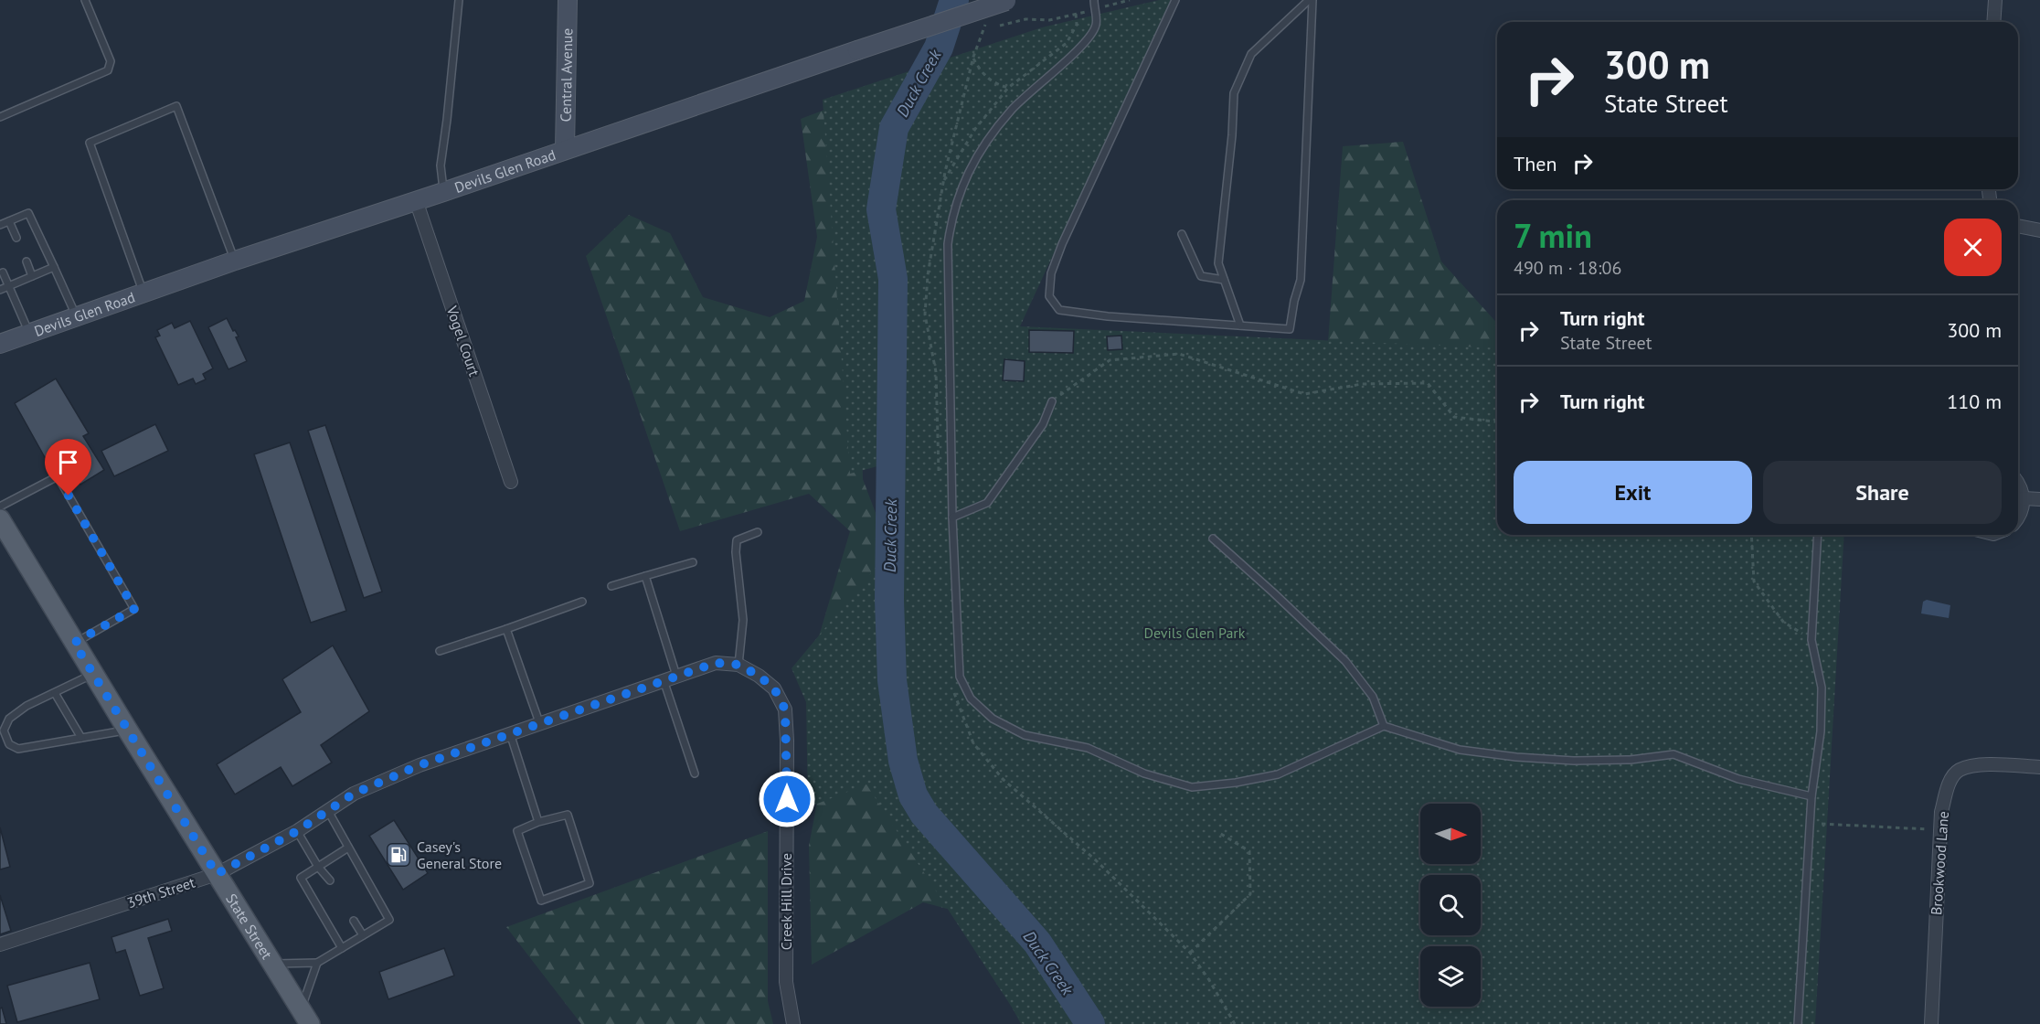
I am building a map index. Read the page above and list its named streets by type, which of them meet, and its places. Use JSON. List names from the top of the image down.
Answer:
{
  "streets": {
    "main road": ["Central Avenue", "Devils Glen Road", "State Street"],
    "street": [
      "Vogel Court",
      "Brookwood Lane",
      "39th Street",
      "Creek Hill Drive"
    ]
  },
  "crossings": [
    ["Central Avenue", "Devils Glen Road"],
    ["Devils Glen Road", "Vogel Court"],
    ["39th Street", "Creek Hill Drive"],
    ["39th Street", "State Street"]
  ],
  "water": ["Duck Creek"],
  "parks": ["Devils Glen Park"],
  "places": {
    "fuel station": ["Casey's General Store"]
  },
  "north": "right",
  "page": {
    "turn": ["300 m", "State Street"],
    "then": "Then",
    "heading": ["7 min", "490 m · 18:06"],
    "list": [
      {
        "name": "Turn right",
        "note": "State Street",
        "value": "300 m"
      },
      {
        "name": "Turn right",
        "value": "110 m"
      }
    ],
    "buttons": ["Exit", "Share"]
  }
}
